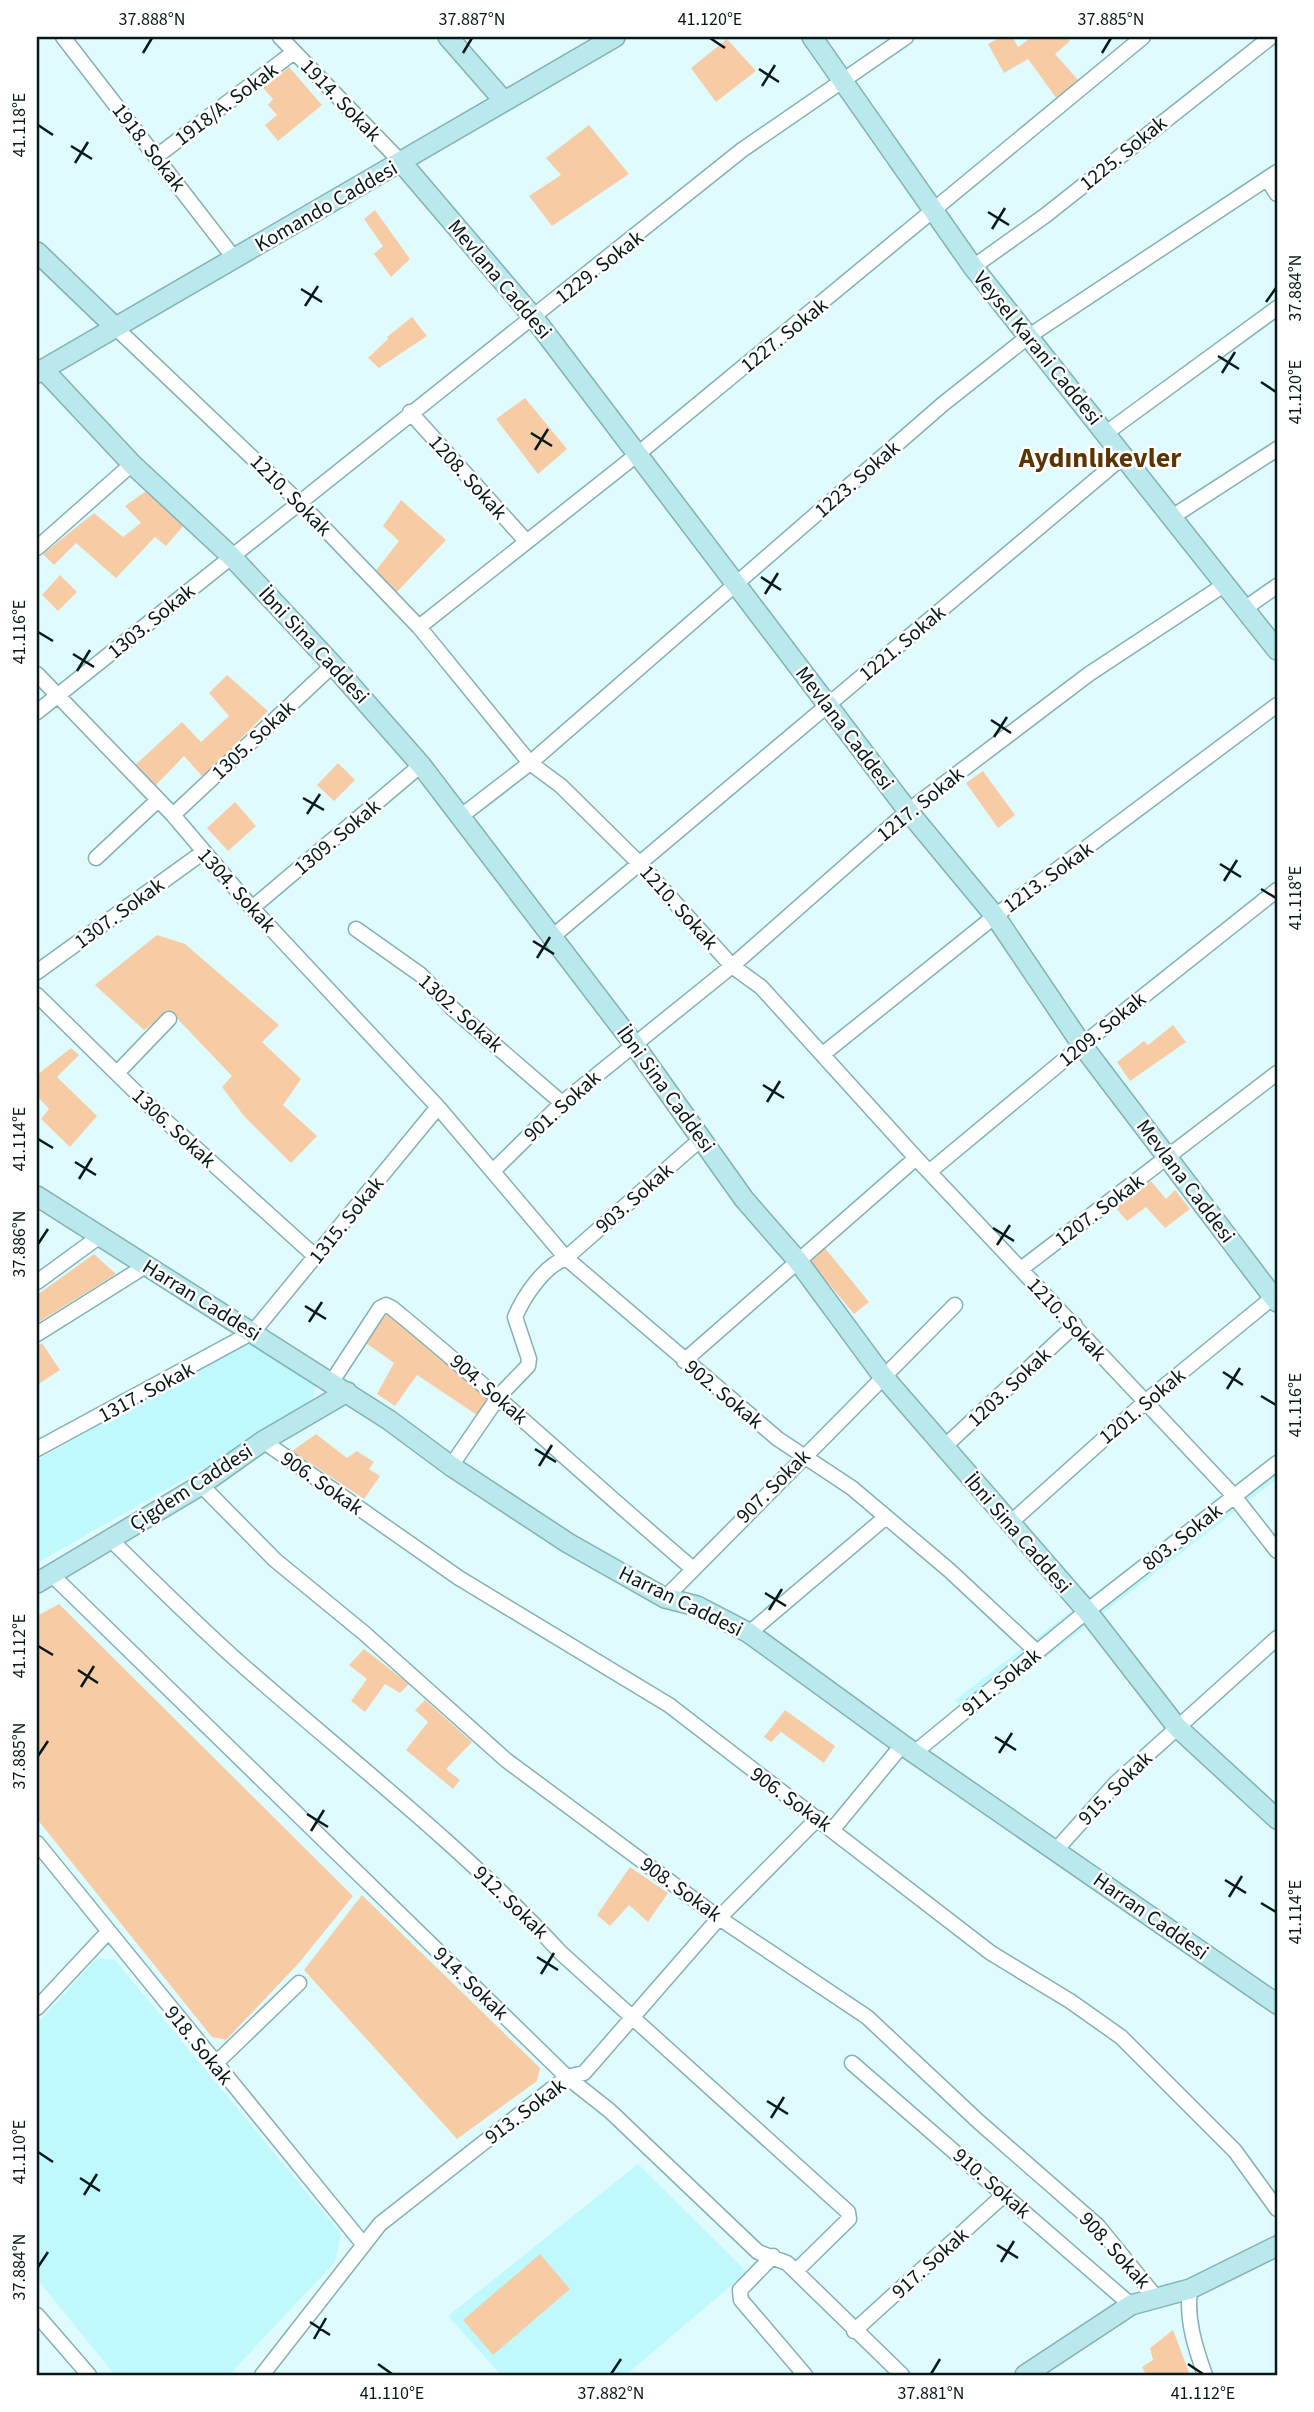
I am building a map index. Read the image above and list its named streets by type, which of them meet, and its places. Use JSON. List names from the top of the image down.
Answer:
{
  "streets": {
    "street": [
      "1914. Sokak",
      "1918/A. Sokak",
      "1918. Sokak",
      "1225. Sokak",
      "Komando Caddesi",
      "1229. Sokak",
      "Mevlana Caddesi",
      "1227. Sokak",
      "Veysel Karani Caddesi",
      "1208. Sokak",
      "1223. Sokak",
      "1210. Sokak",
      "1303. Sokak",
      "1221. Sokak",
      "İbni Sina Caddesi",
      "1305. Sokak",
      "1217. Sokak",
      "1309. Sokak",
      "1213. Sokak",
      "1304. Sokak",
      "1307. Sokak",
      "1302. Sokak",
      "1209. Sokak",
      "901. Sokak",
      "1306. Sokak",
      "903. Sokak",
      "1207. Sokak",
      "1315. Sokak",
      "Harran Caddesi",
      "1203. Sokak",
      "904. Sokak",
      "1317. Sokak",
      "902. Sokak",
      "1201. Sokak",
      "906. Sokak",
      "907. Sokak",
      "Çigdem Caddesi",
      "803. Sokak",
      "911. Sokak",
      "915. Sokak",
      "908. Sokak",
      "912. Sokak",
      "914. Sokak",
      "918. Sokak",
      "913. Sokak",
      "910. Sokak",
      "917. Sokak"
    ]
  },
  "crossings": [
    ["1914. Sokak", "1918/A. Sokak"],
    ["1914. Sokak", "Komando Caddesi"],
    ["1914. Sokak", "Mevlana Caddesi"],
    ["1918/A. Sokak", "1918. Sokak"],
    ["1918. Sokak", "Komando Caddesi"],
    ["1225. Sokak", "Veysel Karani Caddesi"],
    ["Komando Caddesi", "Mevlana Caddesi"],
    ["Komando Caddesi", "1210. Sokak"],
    ["Komando Caddesi", "İbni Sina Caddesi"],
    ["1229. Sokak", "Mevlana Caddesi"],
    ["1229. Sokak", "Veysel Karani Caddesi"],
    ["1229. Sokak", "1208. Sokak"],
    ["1229. Sokak", "1210. Sokak"],
    ["1229. Sokak", "1303. Sokak"],
    ["1229. Sokak", "İbni Sina Caddesi"],
    ["Mevlana Caddesi", "1227. Sokak"],
    ["Mevlana Caddesi", "1223. Sokak"],
    ["Mevlana Caddesi", "1221. Sokak"],
    ["Mevlana Caddesi", "1217. Sokak"],
    ["Mevlana Caddesi", "1213. Sokak"],
    ["Mevlana Caddesi", "1209. Sokak"],
    ["Mevlana Caddesi", "1207. Sokak"],
    ["Mevlana Caddesi", "1201. Sokak"],
    ["1227. Sokak", "Veysel Karani Caddesi"],
    ["1227. Sokak", "1208. Sokak"],
    ["1227. Sokak", "1210. Sokak"],
    ["Veysel Karani Caddesi", "1223. Sokak"],
    ["Veysel Karani Caddesi", "1221. Sokak"],
    ["Veysel Karani Caddesi", "1217. Sokak"],
    ["1223. Sokak", "1210. Sokak"],
    ["1223. Sokak", "İbni Sina Caddesi"],
    ["1210. Sokak", "1221. Sokak"],
    ["1210. Sokak", "1217. Sokak"],
    ["1210. Sokak", "1213. Sokak"],
    ["1210. Sokak", "1209. Sokak"],
    ["1210. Sokak", "1207. Sokak"],
    ["1210. Sokak", "1203. Sokak"],
    ["1210. Sokak", "1201. Sokak"],
    ["1210. Sokak", "803. Sokak"],
    ["1303. Sokak", "İbni Sina Caddesi"],
    ["1303. Sokak", "1304. Sokak"],
    ["1221. Sokak", "İbni Sina Caddesi"],
    ["İbni Sina Caddesi", "1305. Sokak"],
    ["İbni Sina Caddesi", "1217. Sokak"],
    ["İbni Sina Caddesi", "1309. Sokak"],
    ["İbni Sina Caddesi", "901. Sokak"],
    ["İbni Sina Caddesi", "903. Sokak"],
    ["İbni Sina Caddesi", "1203. Sokak"],
    ["İbni Sina Caddesi", "1201. Sokak"],
    ["İbni Sina Caddesi", "907. Sokak"],
    ["İbni Sina Caddesi", "803. Sokak"],
    ["İbni Sina Caddesi", "911. Sokak"],
    ["İbni Sina Caddesi", "915. Sokak"],
    ["1305. Sokak", "1304. Sokak"],
    ["1217. Sokak", "901. Sokak"],
    ["1309. Sokak", "1304. Sokak"],
    ["1304. Sokak", "1307. Sokak"],
    ["1304. Sokak", "1315. Sokak"],
    ["1304. Sokak", "902. Sokak"],
    ["1302. Sokak", "901. Sokak"],
    ["901. Sokak", "902. Sokak"],
    ["1306. Sokak", "1315. Sokak"],
    ["903. Sokak", "904. Sokak"],
    ["903. Sokak", "902. Sokak"],
    ["1315. Sokak", "Harran Caddesi"],
    ["1315. Sokak", "1317. Sokak"],
    ["1315. Sokak", "902. Sokak"],
    ["Harran Caddesi", "904. Sokak"],
    ["Harran Caddesi", "1317. Sokak"],
    ["Harran Caddesi", "907. Sokak"],
    ["Harran Caddesi", "Çigdem Caddesi"],
    ["Harran Caddesi", "911. Sokak"],
    ["Harran Caddesi", "915. Sokak"],
    ["904. Sokak", "907. Sokak"],
    ["904. Sokak", "Çigdem Caddesi"],
    ["902. Sokak", "907. Sokak"],
    ["902. Sokak", "911. Sokak"],
    ["906. Sokak", "Çigdem Caddesi"],
    ["906. Sokak", "913. Sokak"],
    ["Çigdem Caddesi", "908. Sokak"],
    ["Çigdem Caddesi", "912. Sokak"],
    ["Çigdem Caddesi", "914. Sokak"],
    ["803. Sokak", "911. Sokak"],
    ["908. Sokak", "913. Sokak"],
    ["912. Sokak", "914. Sokak"],
    ["912. Sokak", "913. Sokak"],
    ["914. Sokak", "913. Sokak"],
    ["914. Sokak", "917. Sokak"],
    ["918. Sokak", "913. Sokak"],
    ["910. Sokak", "917. Sokak"]
  ],
  "districts": ["Aydınlıkevler"],
  "coordinates": [
    "37.888°N",
    "37.887°N",
    "41.120°E",
    "37.885°N",
    "41.118°E",
    "37.884°N",
    "41.116°E",
    "41.114°E",
    "37.886°N",
    "41.112°E",
    "41.110°E",
    "37.882°N",
    "37.881°N"
  ]
}
